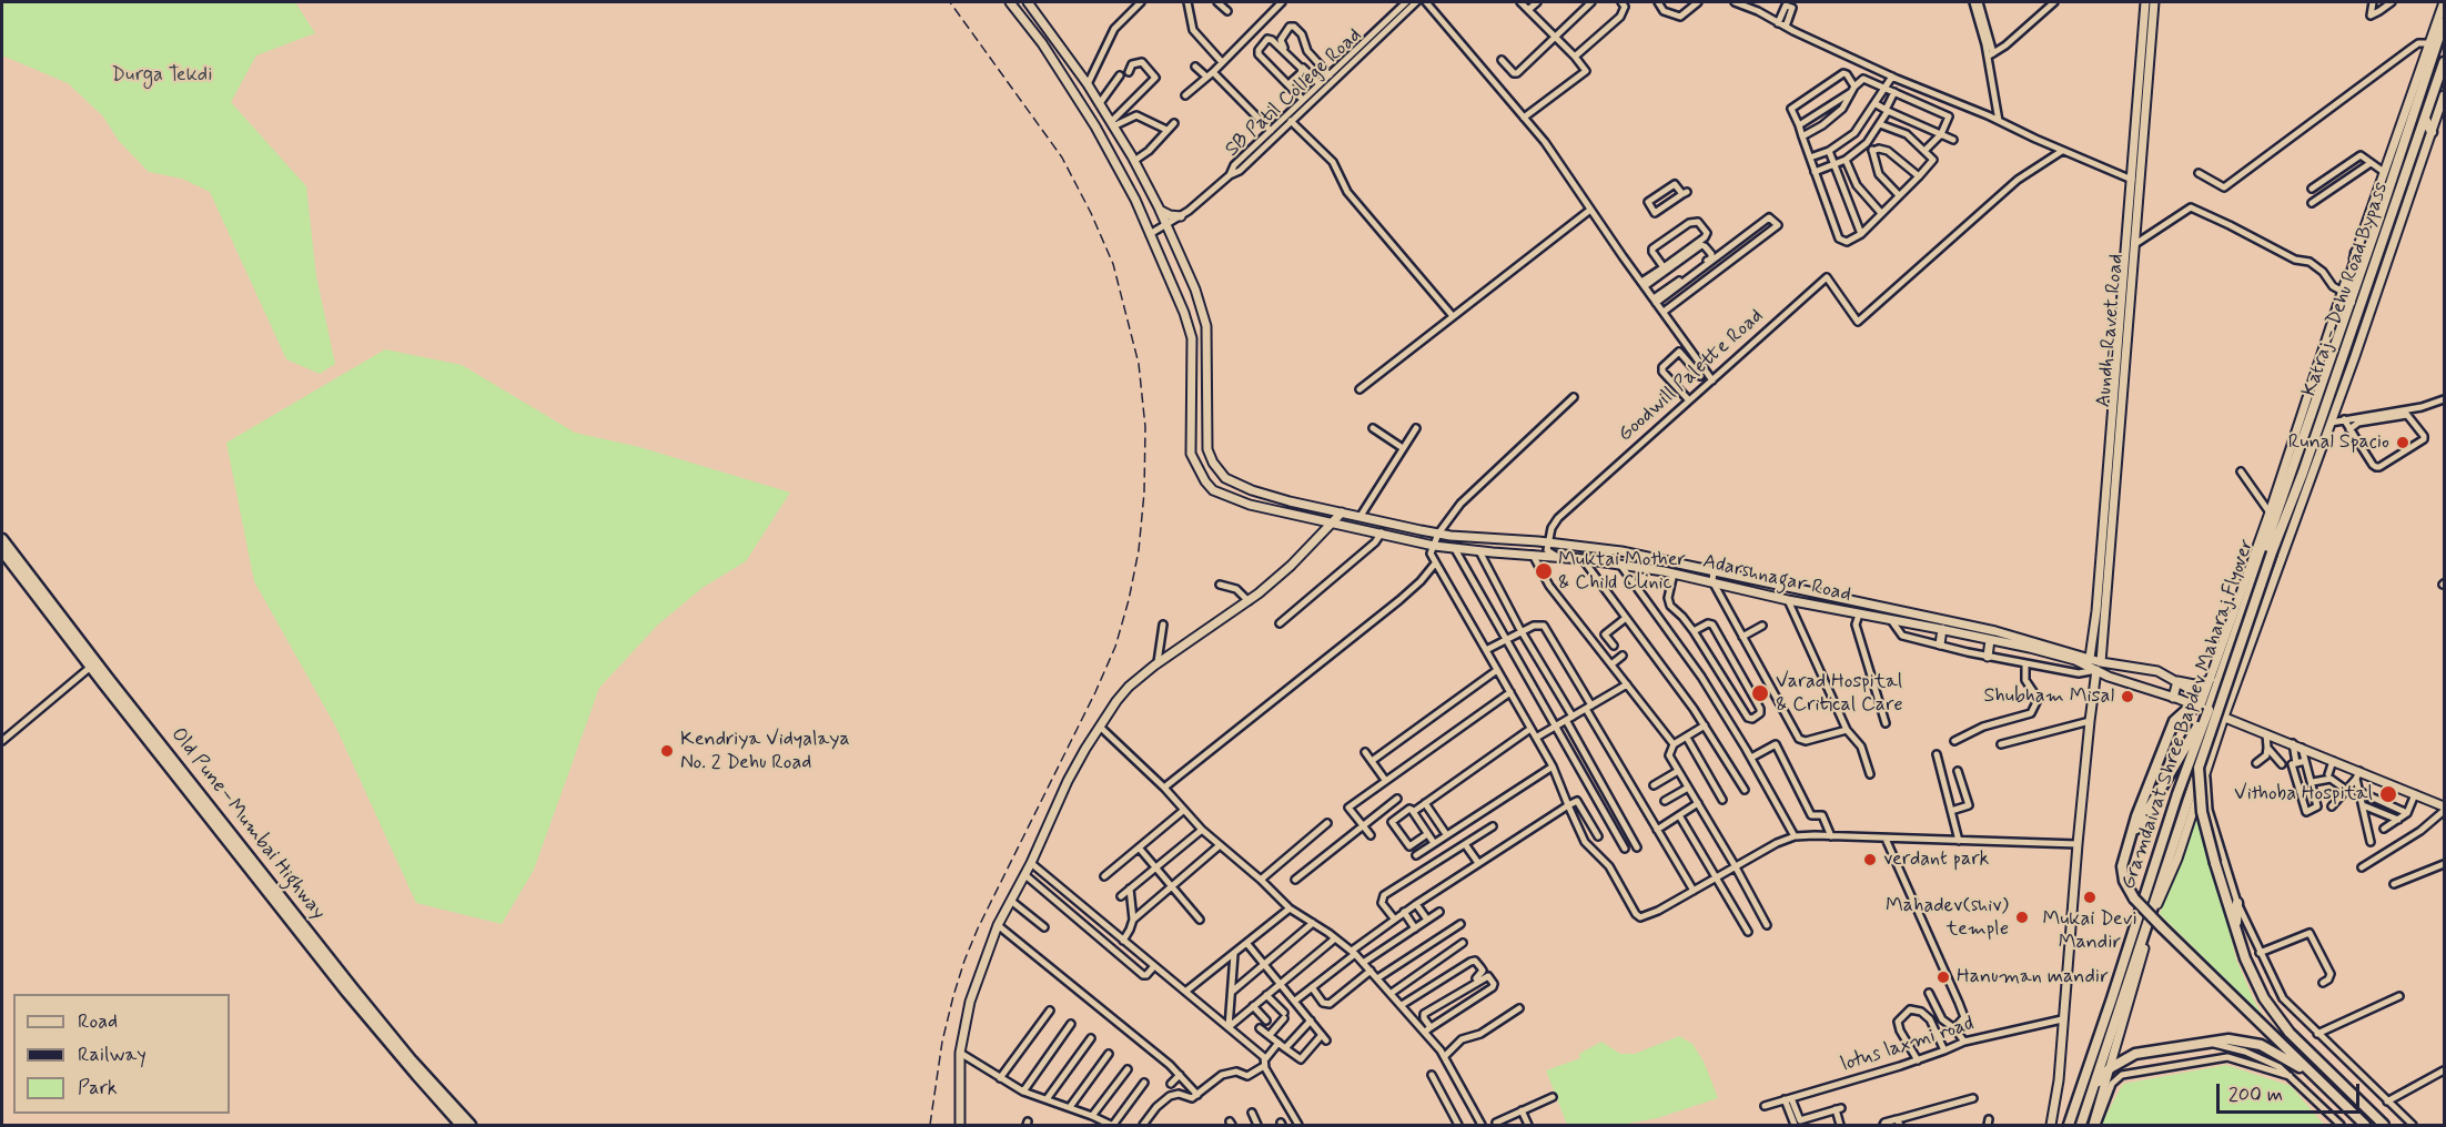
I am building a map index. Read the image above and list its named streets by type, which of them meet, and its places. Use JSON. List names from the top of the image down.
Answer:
{
  "streets": {
    "highway": ["Katraj - Dehu Road Bypass", "Gramdaivat Shree Bapdev Maharaj Flyover", "Old Pune–Mumbai Highway"],
    "main road": ["Aundh-Ravet Road", "Adarshnagar Road"],
    "street": ["SB Patil College Road", "Goodwill Palette Road", "lotus laxmi road"]
  },
  "crossings": [
    ["Katraj - Dehu Road Bypass", "Gramdaivat Shree Bapdev Maharaj Flyover"],
    ["Aundh-Ravet Road", "Adarshnagar Road"],
    ["Goodwill Palette Road", "Adarshnagar Road"],
    ["Adarshnagar Road", "Gramdaivat Shree Bapdev Maharaj Flyover"]
  ],
  "parks": ["Durga Tekdi"],
  "places": [
    "Runal Spacio",
    "Muktai Mother & Child Clinic",
    "Varad Hospital & Critical Care",
    "Shubham Misal",
    "Kendriya Vidyalaya No. 2 Dehu Road",
    "Vithoba Hospital",
    "verdant park",
    "Mukai Devi Mandir",
    "Mahadev(shiv) temple",
    "Hanuman mandir"
  ],
  "legend": ["Road", "Railway", "Park"],
  "scale_bar": "200 m"
}
